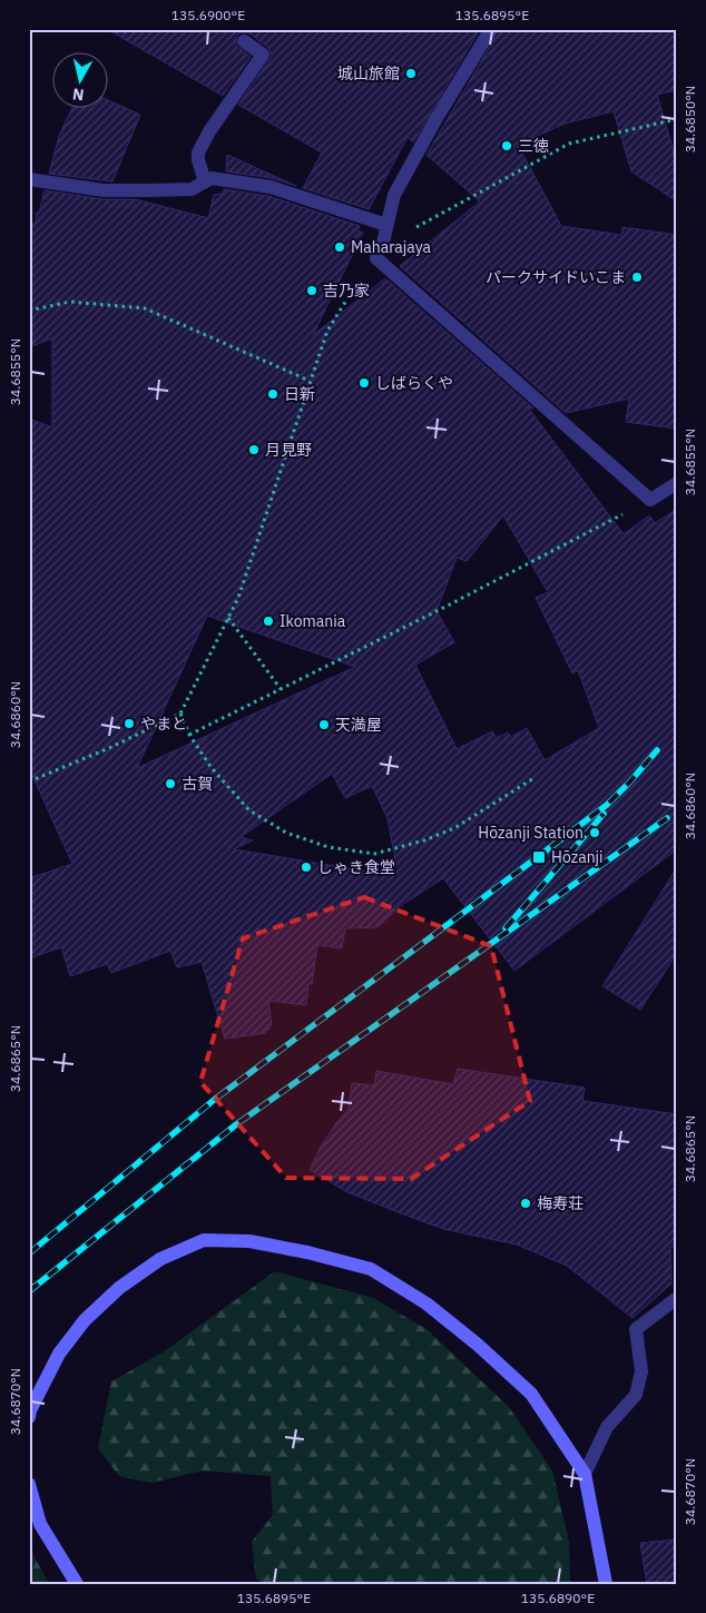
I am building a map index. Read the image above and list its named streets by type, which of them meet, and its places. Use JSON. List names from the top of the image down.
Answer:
{
  "places": {
    "other": [
      "城山旅館",
      "三徳",
      "Maharajaya",
      "パークサイドいこま",
      "吉乃家",
      "しばらくや",
      "日新",
      "月見野",
      "Ikomania",
      "やまと",
      "天満屋",
      "古賀",
      "Hōzanji Station",
      "しゃき食堂",
      "梅寿荘"
    ],
    "transit": ["Hōzanji"]
  },
  "north": "bottom",
  "coordinates": [
    "135.6900°E",
    "135.6895°E",
    "34.6850°N",
    "34.6855°N",
    "34.6860°N",
    "34.6865°N",
    "34.6870°N",
    "135.6890°E"
  ]
}
